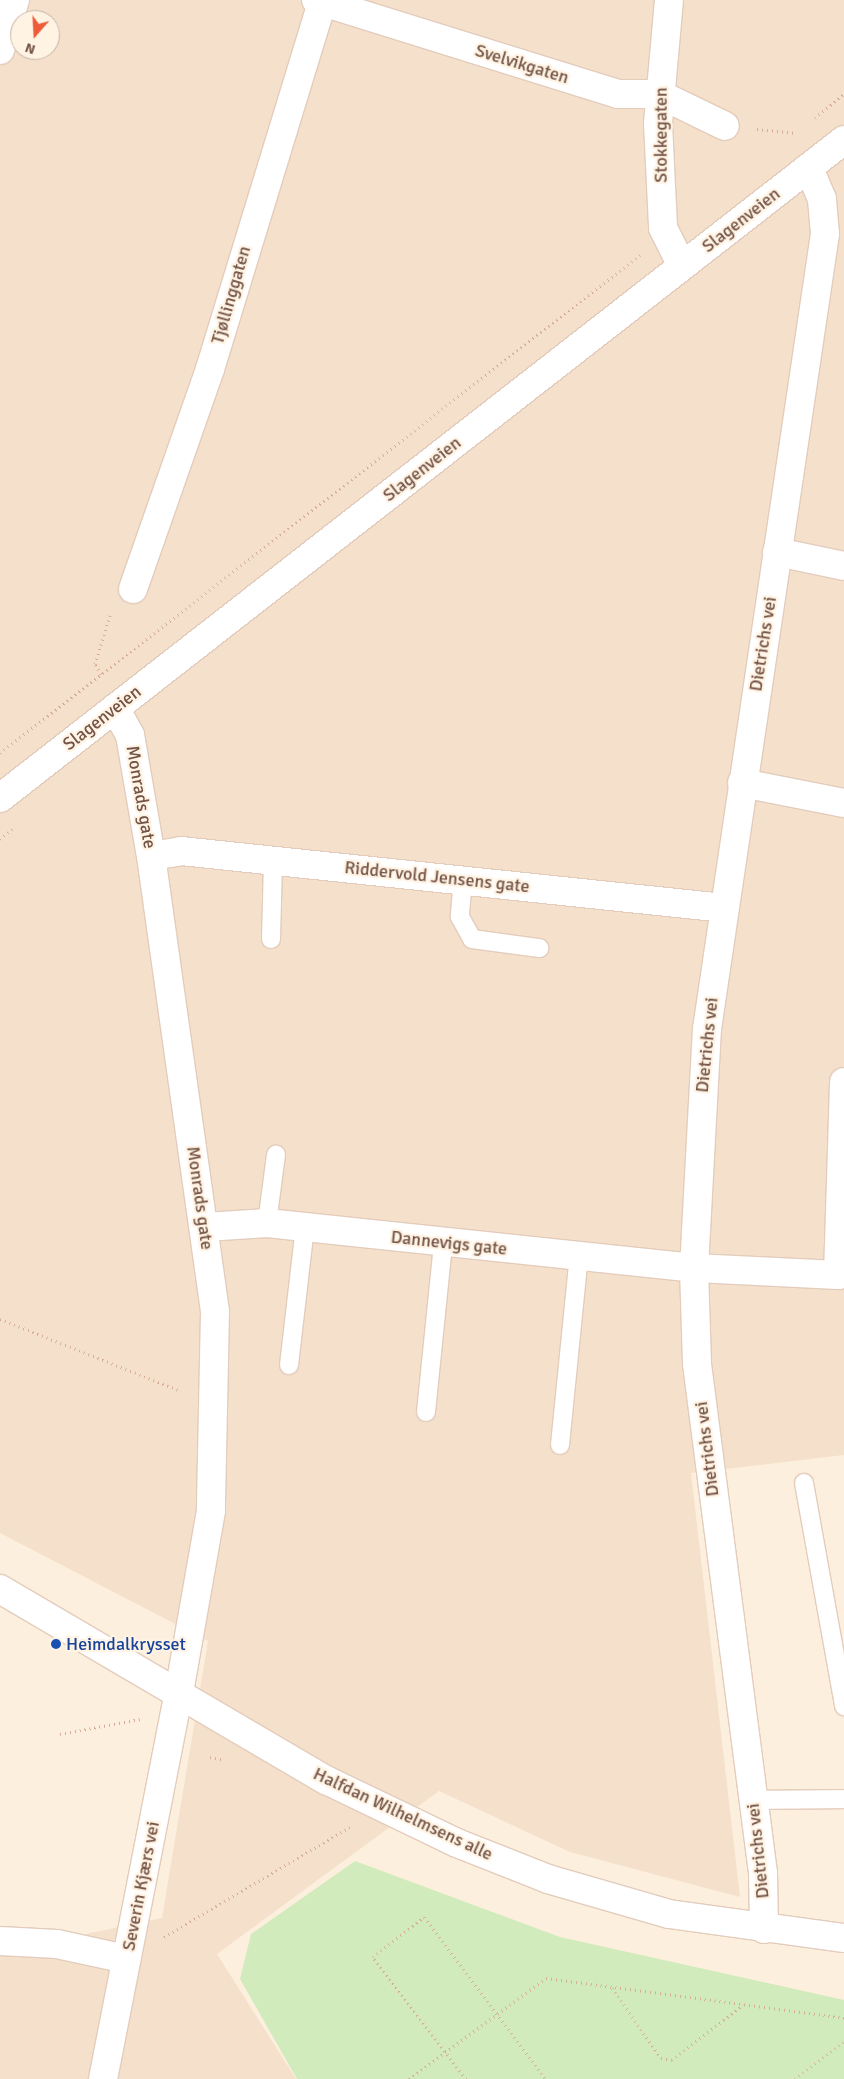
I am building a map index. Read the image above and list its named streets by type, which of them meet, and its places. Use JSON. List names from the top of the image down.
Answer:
{
  "streets": {
    "street": [
      "Svelvikgaten",
      "Stokkegaten",
      "Slagenveien",
      "Tjøllinggaten",
      "Dietrichs vei",
      "Monrads gate",
      "Riddervold Jensens gate",
      "Dannevigs gate",
      "Halfdan Wilhelmsens alle",
      "Severin Kjærs vei"
    ]
  },
  "crossings": [
    ["Svelvikgaten", "Stokkegaten"],
    ["Svelvikgaten", "Tjøllinggaten"],
    ["Stokkegaten", "Slagenveien"],
    ["Slagenveien", "Dietrichs vei"],
    ["Slagenveien", "Monrads gate"],
    ["Dietrichs vei", "Riddervold Jensens gate"],
    ["Dietrichs vei", "Dannevigs gate"],
    ["Dietrichs vei", "Halfdan Wilhelmsens alle"],
    ["Monrads gate", "Riddervold Jensens gate"],
    ["Monrads gate", "Dannevigs gate"],
    ["Monrads gate", "Halfdan Wilhelmsens alle"],
    ["Monrads gate", "Severin Kjærs vei"],
    ["Halfdan Wilhelmsens alle", "Severin Kjærs vei"]
  ],
  "places": ["Heimdalkrysset"],
  "north": "bottom"
}
